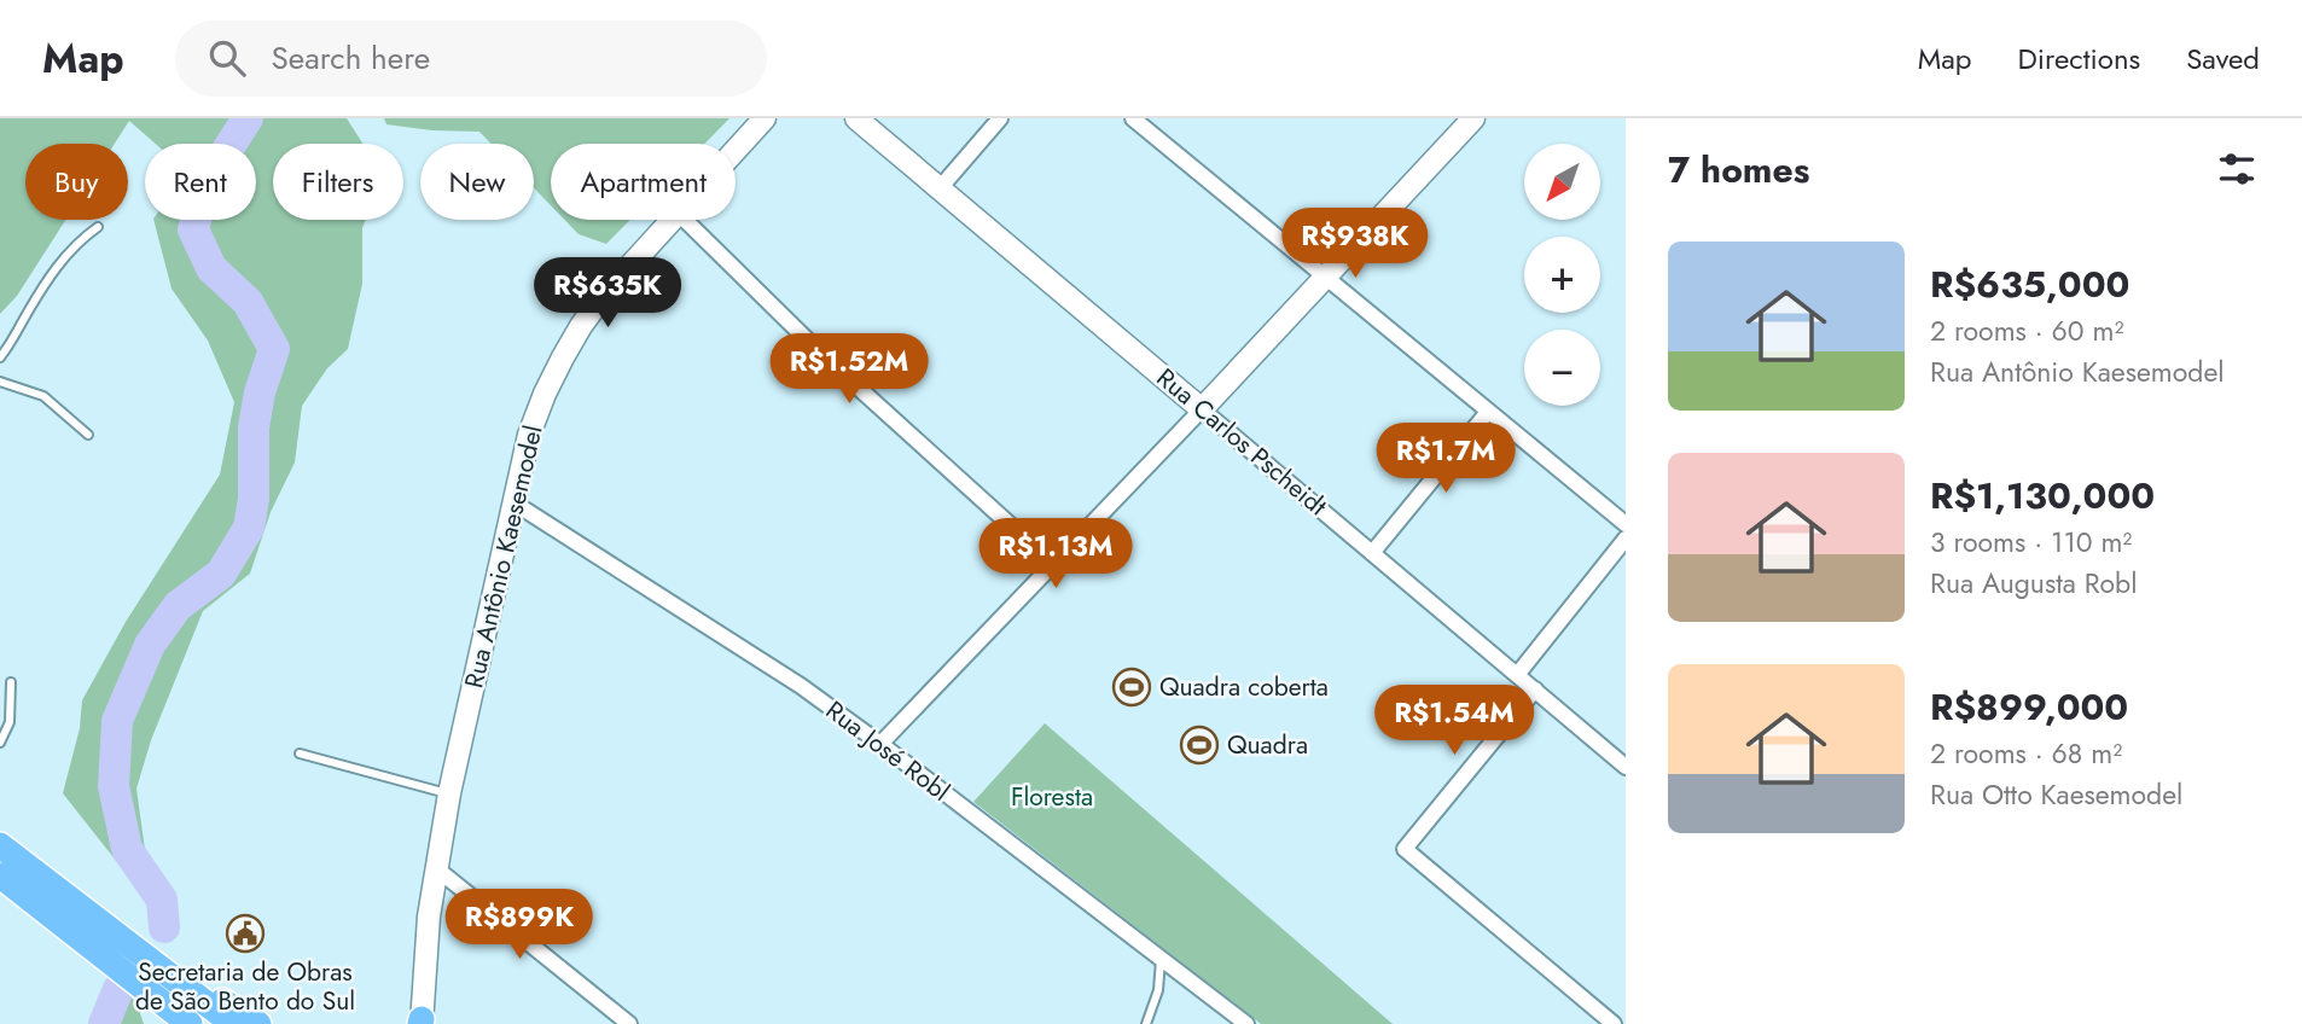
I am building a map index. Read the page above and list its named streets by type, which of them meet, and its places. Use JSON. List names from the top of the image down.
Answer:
{
  "streets": {
    "main road": ["Rua Carlos Pscheidt", "Rua Antônio Kaesemodel"],
    "street": ["Rua José Robl"]
  },
  "crossings": [
    ["Rua Antônio Kaesemodel", "Rua José Robl"]
  ],
  "parks": ["Floresta"],
  "places": {
    "sports": ["Quadra coberta", "Quadra"],
    "public building": ["Secretaria de Obras de São Bento do Sul"]
  },
  "north": "bottom left",
  "page": {
    "header": "Map",
    "search": "Search here",
    "nav": ["Map", "Directions", "Saved"],
    "heading": "7 homes",
    "map_buttons": ["+", "−"],
    "chip": [
      "Buy",
      "Rent",
      "Filters",
      "New",
      "Apartment"
    ],
    "price": [
      "R$938K",
      "R$635K",
      "R$1.52M",
      "R$1.7M",
      "R$1.13M",
      "R$1.54M",
      "R$899K"
    ],
    "list": [
      {
        "name": "R$635,000",
        "note": "2 rooms · 60 m² · Rua Antônio Kaesemodel"
      },
      {
        "name": "R$1,130,000",
        "note": "3 rooms · 110 m² · Rua Augusta Robl"
      },
      {
        "name": "R$899,000",
        "note": "2 rooms · 68 m² · Rua Otto Kaesemodel"
      }
    ]
  }
}
